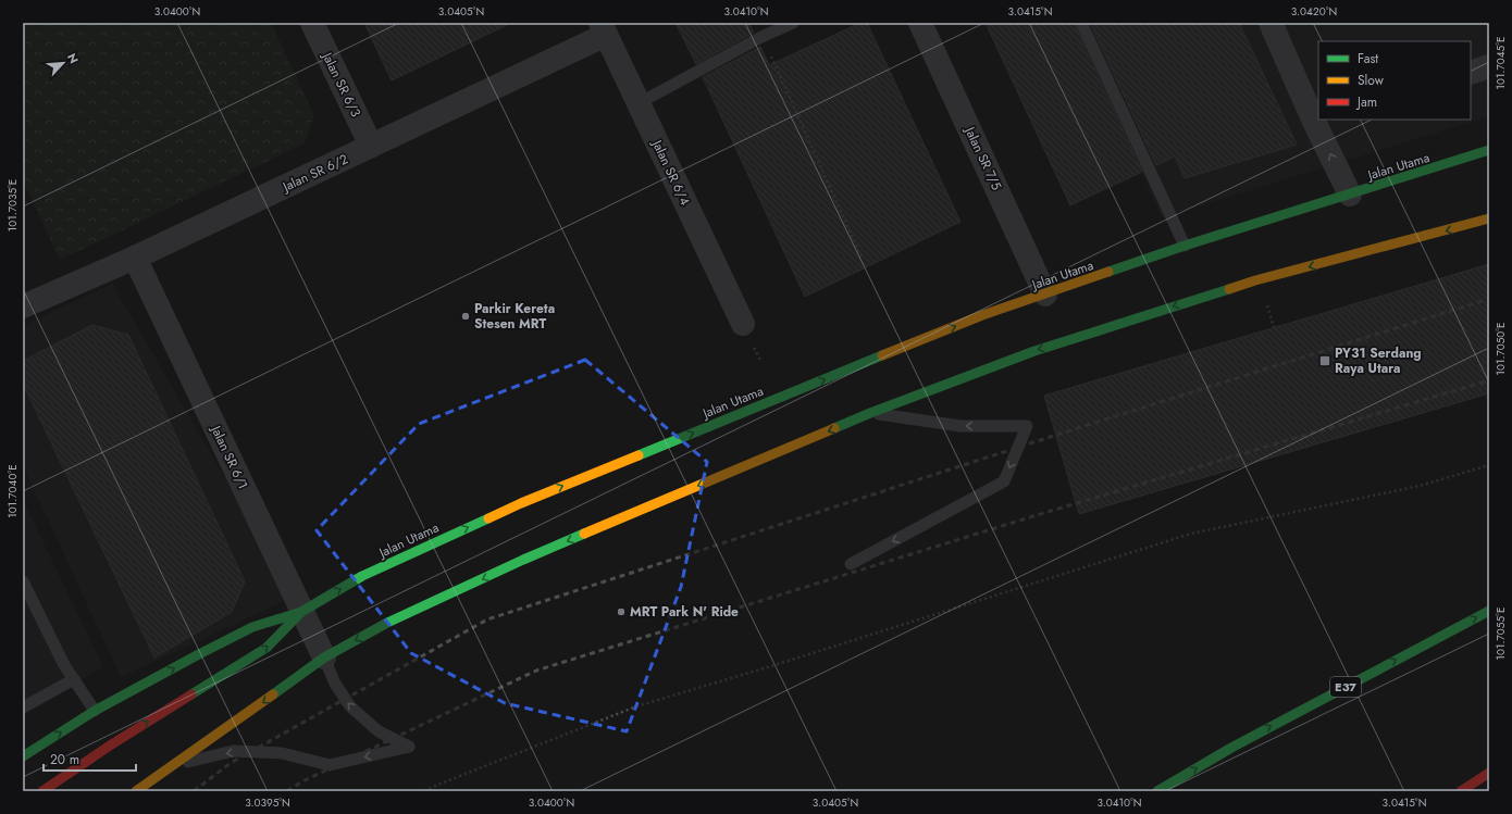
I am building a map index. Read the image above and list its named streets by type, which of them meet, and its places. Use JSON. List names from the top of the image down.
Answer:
{
  "streets": {
    "main road": ["Jalan Utama", "E37"],
    "street": [
      "Jalan SR 6/3",
      "Jalan SR 7/5",
      "Jalan SR 6/2",
      "Jalan SR 6/4",
      "Jalan SR 6/1"
    ]
  },
  "crossings": [
    ["Jalan SR 6/3", "Jalan SR 6/2"],
    ["Jalan SR 7/5", "Jalan Utama"],
    ["Jalan Utama", "Jalan SR 6/1"],
    ["Jalan SR 6/2", "Jalan SR 6/4"],
    ["Jalan SR 6/2", "Jalan SR 6/1"]
  ],
  "places": {
    "other": ["Parkir Kereta Stesen MRT", "MRT Park N' Ride"],
    "transit": ["PY31 Serdang Raya Utara"]
  },
  "legend": ["Fast", "Slow", "Jam"],
  "scale_bar": "20 m",
  "north": "top right",
  "coordinates": [
    "3.0400°N",
    "3.0405°N",
    "3.0410°N",
    "3.0415°N",
    "3.0420°N",
    "101.7045°E",
    "101.7035°E",
    "101.7050°E",
    "101.7040°E",
    "101.7055°E",
    "3.0395°N"
  ]
}
